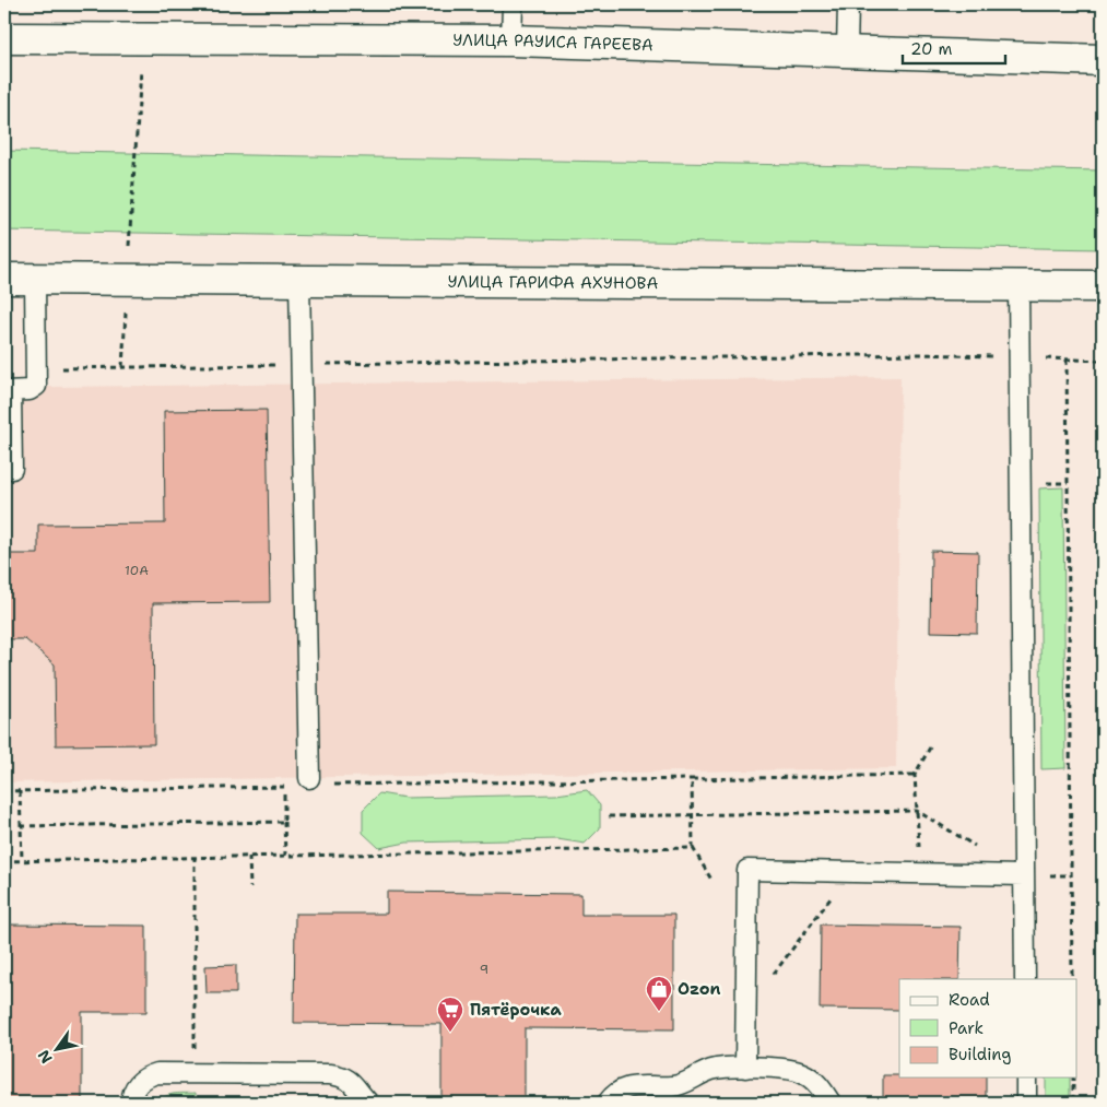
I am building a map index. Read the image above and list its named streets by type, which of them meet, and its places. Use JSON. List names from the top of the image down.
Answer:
{
  "streets": {
    "street": ["УЛИЦА РАУИСА ГАРЕЕВА", "УЛИЦА ГАРИФА АХУНОВА"]
  },
  "places": {
    "shop": ["Ozon"],
    "supermarket": ["Пятёрочка"]
  },
  "house_numbers": ["10А", "9"],
  "legend": ["Road", "Park", "Building"],
  "scale_bar": "20 m",
  "north": "bottom left"
}
